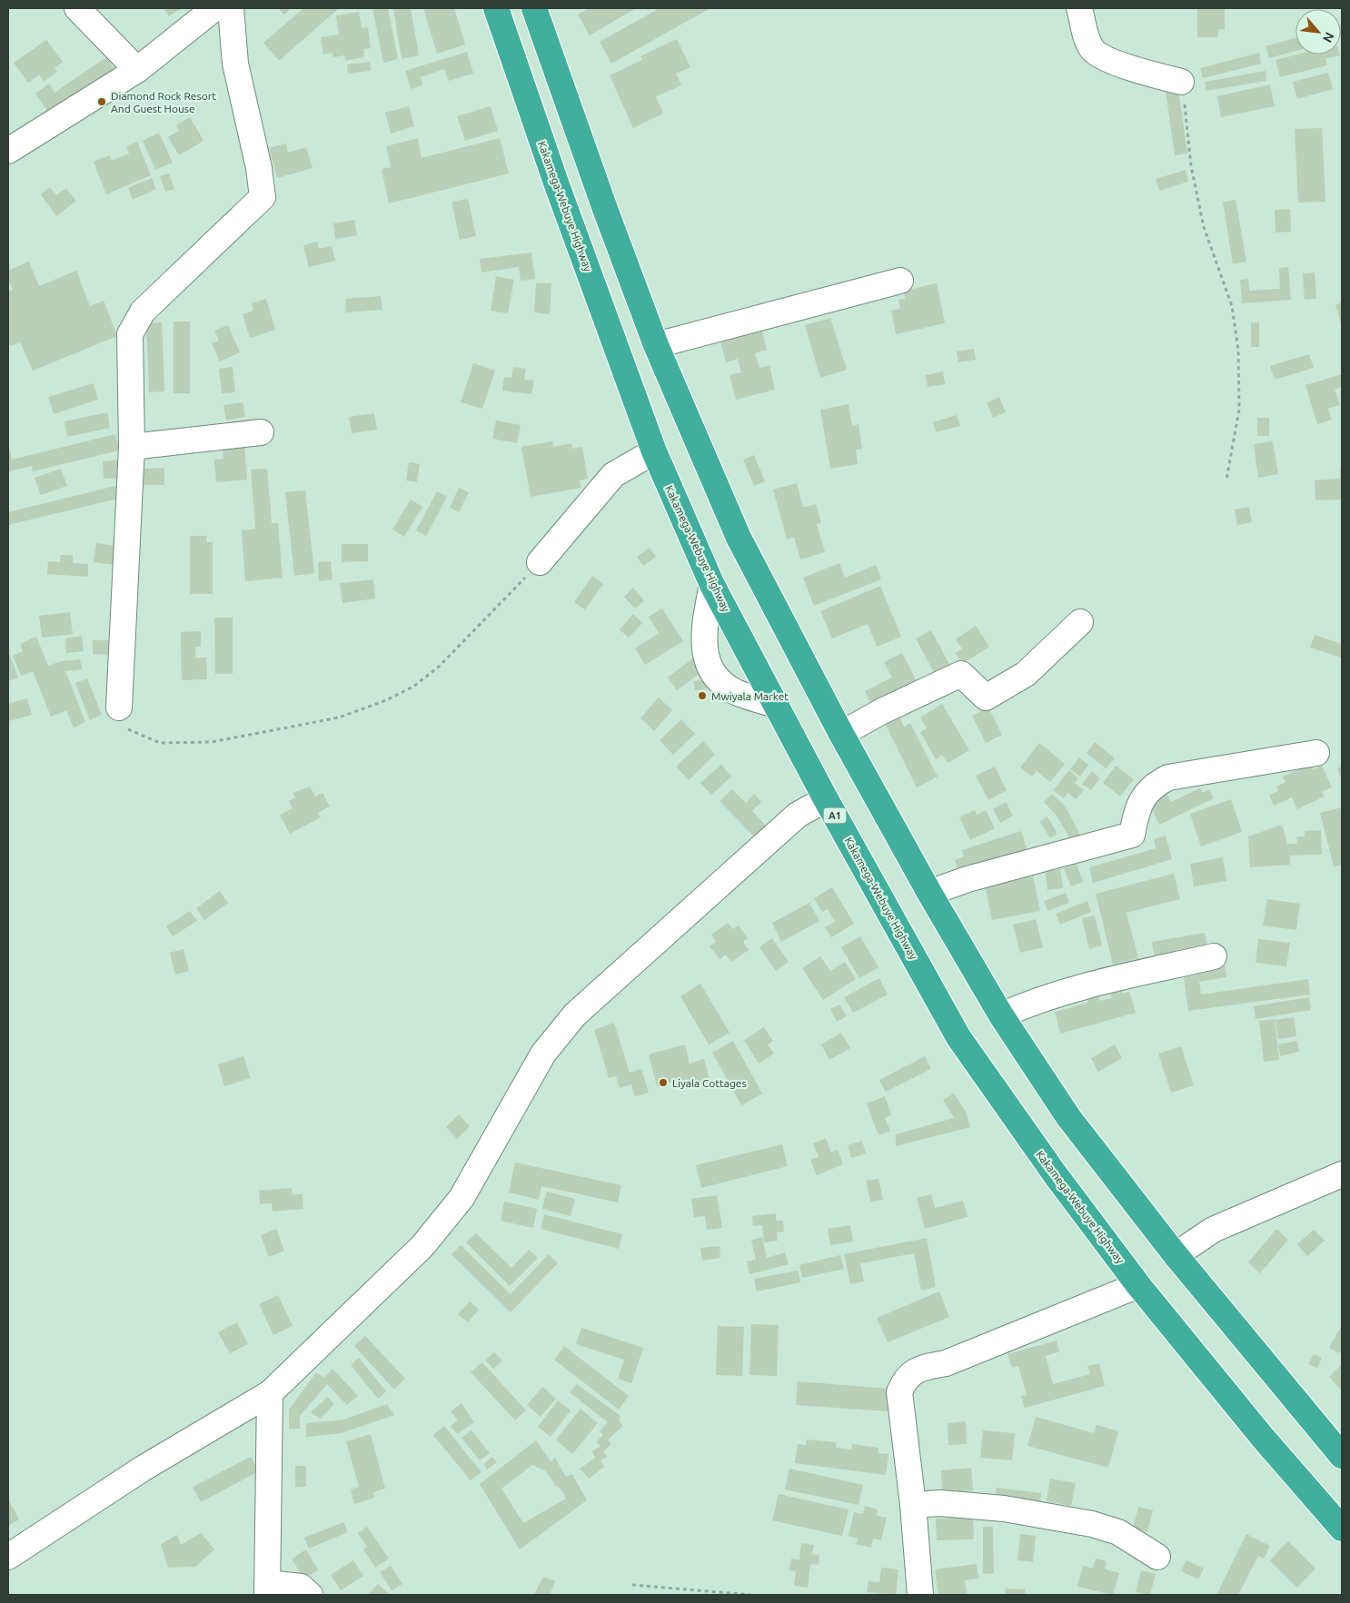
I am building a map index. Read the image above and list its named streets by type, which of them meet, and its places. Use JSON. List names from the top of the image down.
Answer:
{
  "streets": {
    "highway": ["Kakamega-Webuye Highway", "A1"]
  },
  "places": ["Diamond Rock Resort And Guest House", "Mwiyala Market", "Liyala Cottages"],
  "north": "bottom right"
}
